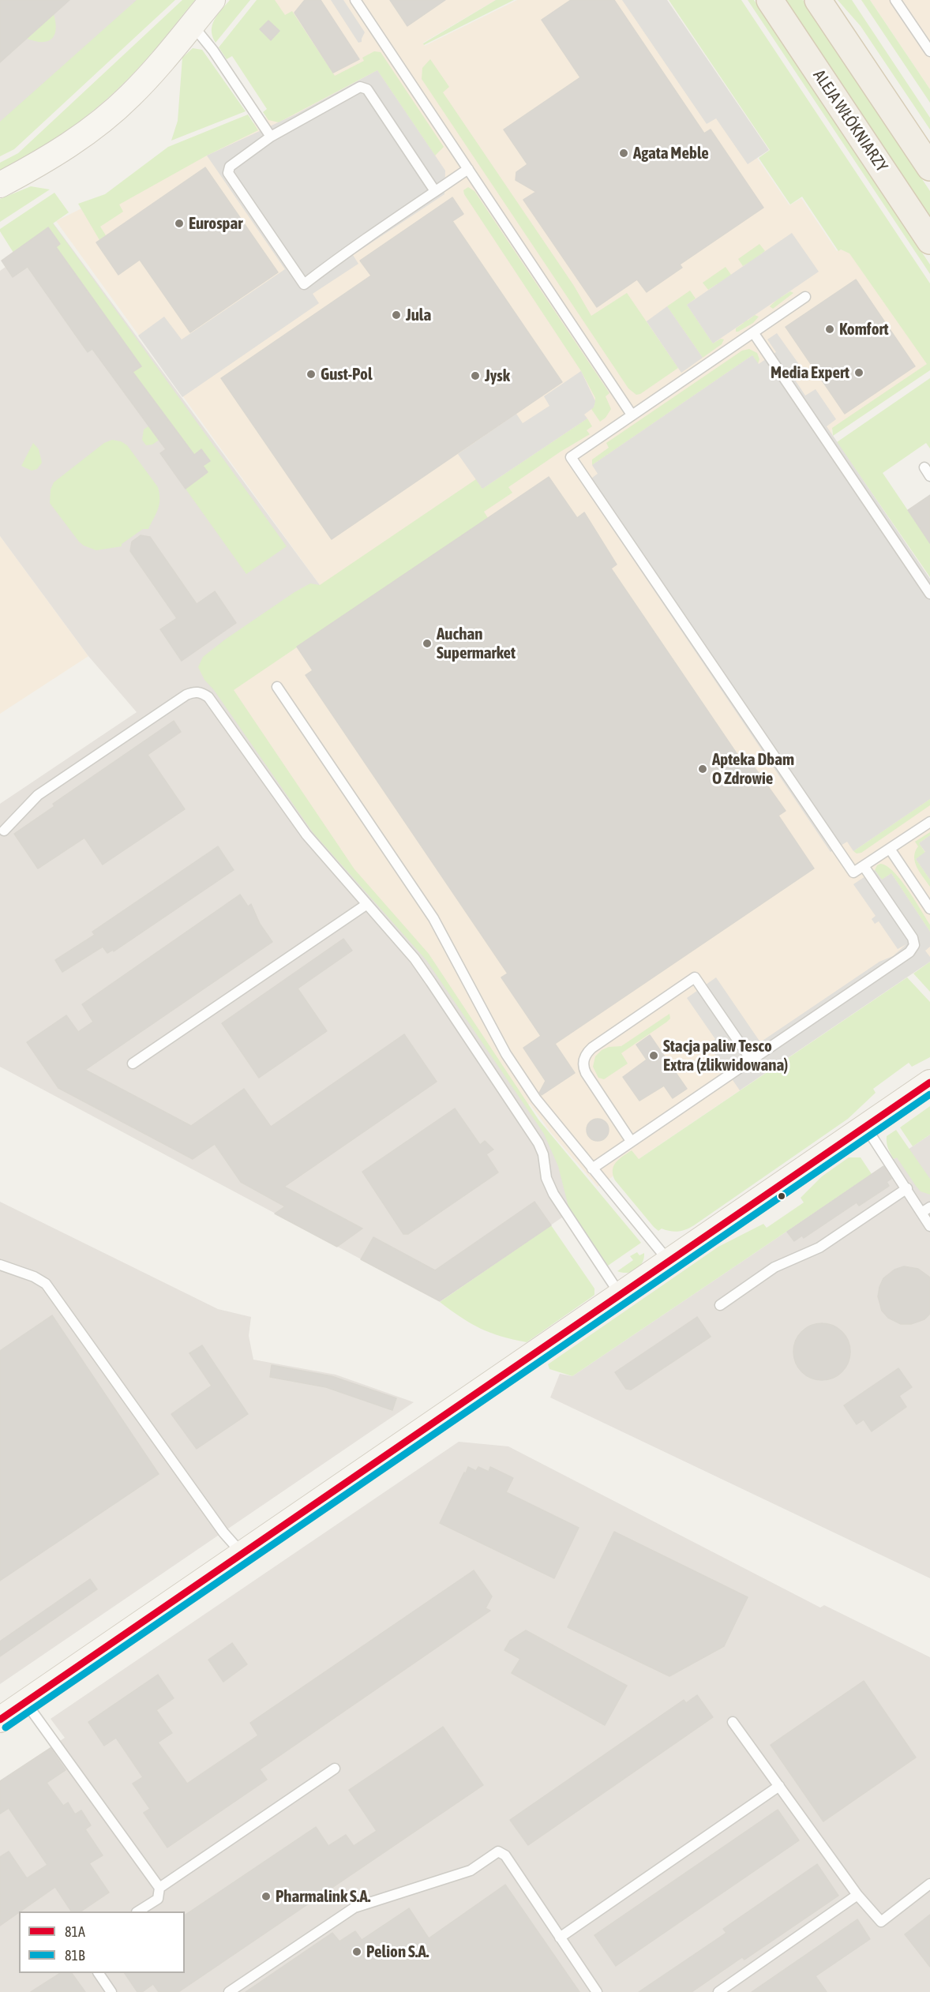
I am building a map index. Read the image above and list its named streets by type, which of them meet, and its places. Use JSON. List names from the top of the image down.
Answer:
{
  "streets": {
    "main road": ["ALEJA WŁÓKNIARZY"]
  },
  "places": [
    "Agata Meble",
    "Eurospar",
    "Jula",
    "Komfort",
    "Media Expert",
    "Gust-Pol",
    "Jysk",
    "Auchan Supermarket",
    "Apteka Dbam O Zdrowie",
    "Stacja paliw Tesco Extra (zlikwidowana)",
    "Pharmalink S.A.",
    "Pelion S.A."
  ],
  "lines": ["transit line 81A", "transit line 81B"],
  "legend": ["81A", "81B"]
}
